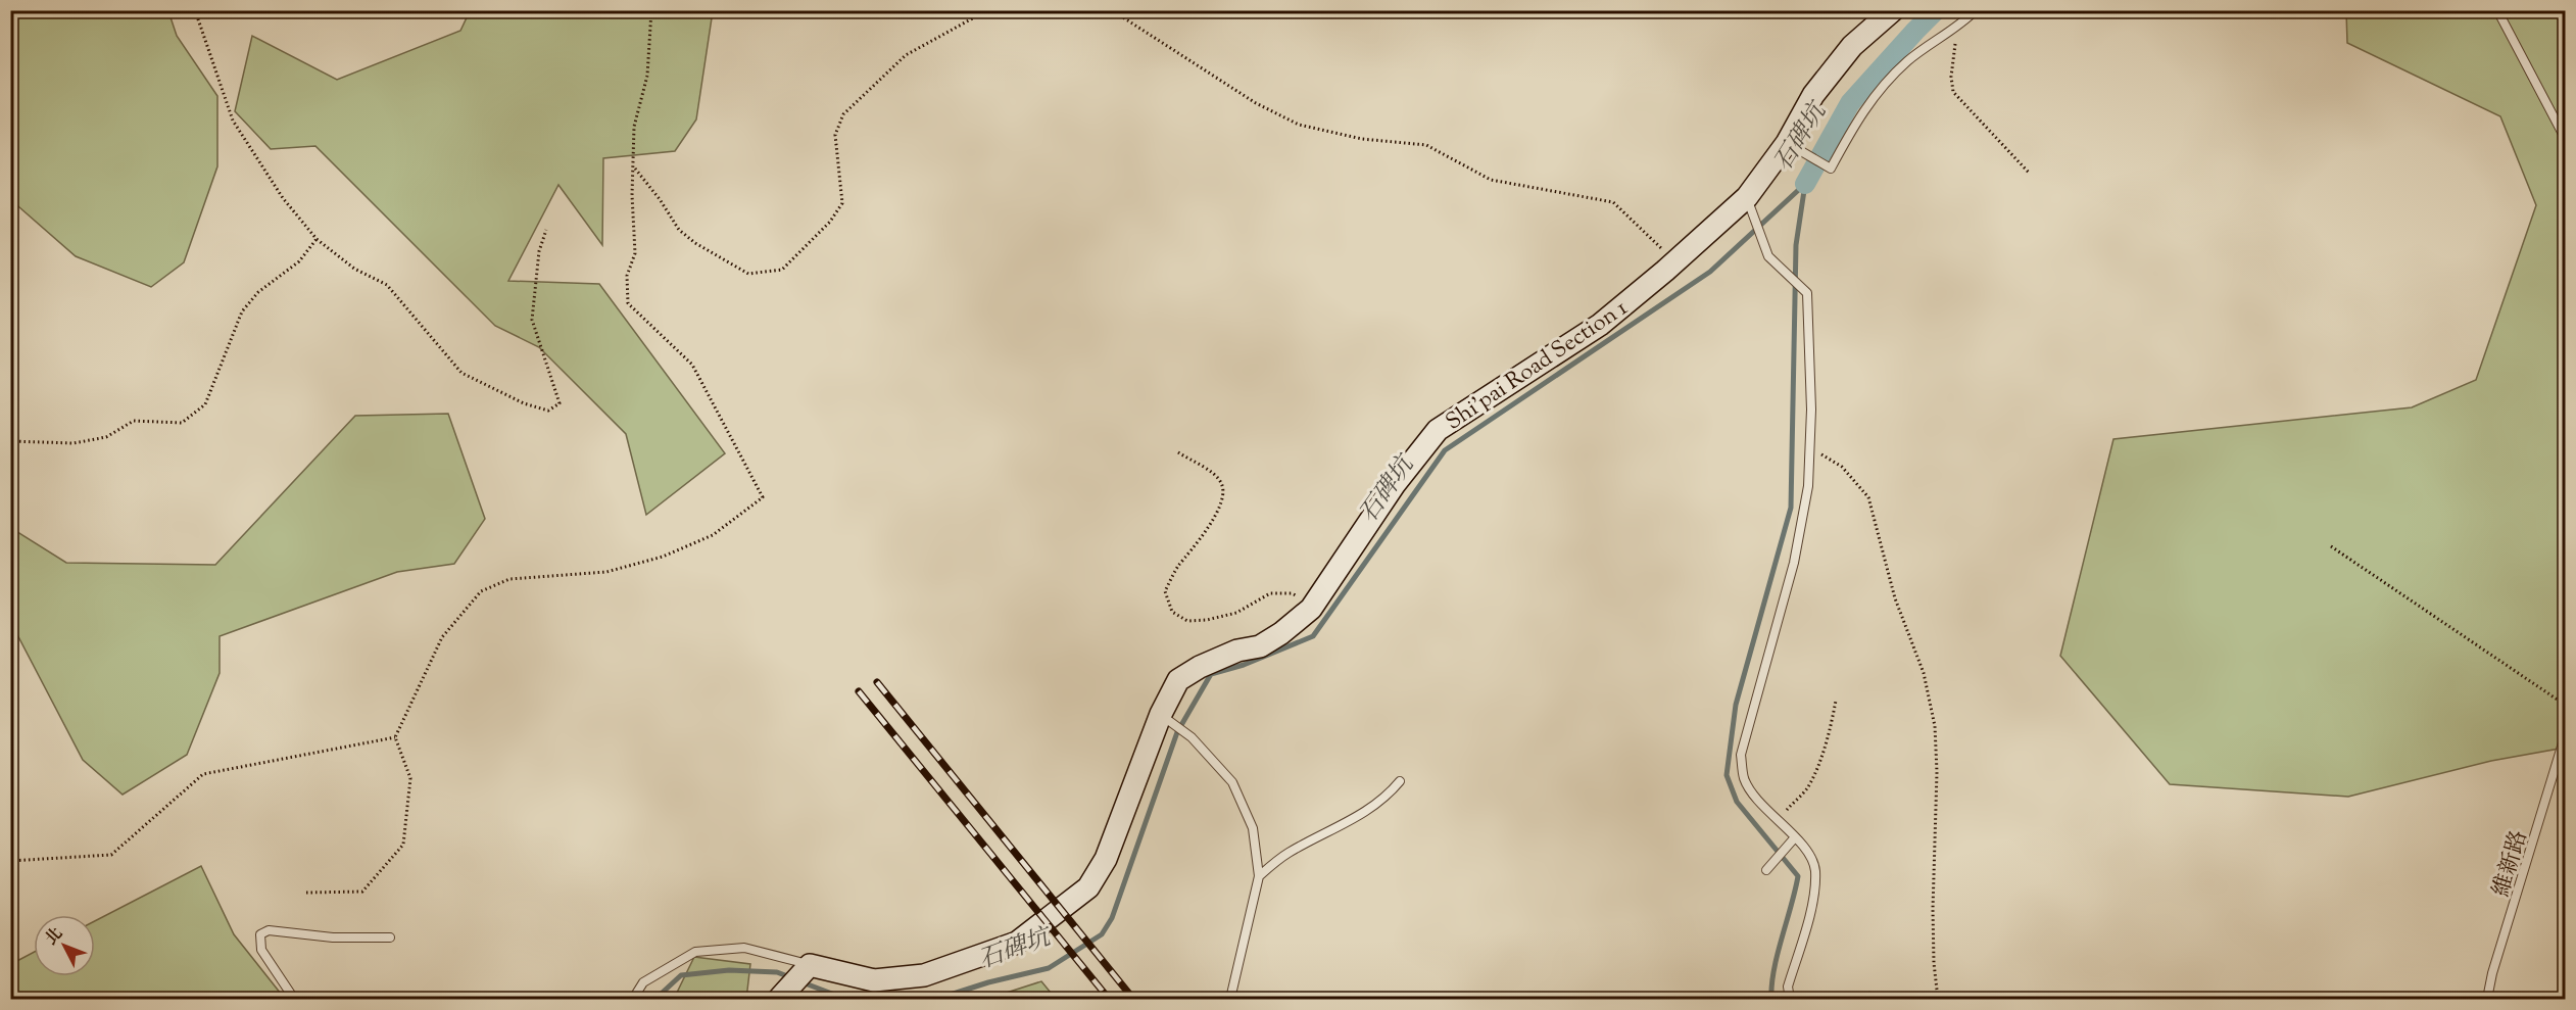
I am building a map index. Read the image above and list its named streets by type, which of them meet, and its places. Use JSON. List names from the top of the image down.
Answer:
{
  "streets": {
    "street": ["Shi'pai Road Section 1"],
    "lane": ["維新路"]
  },
  "water": ["石碑坑"],
  "north": "top left"
}
